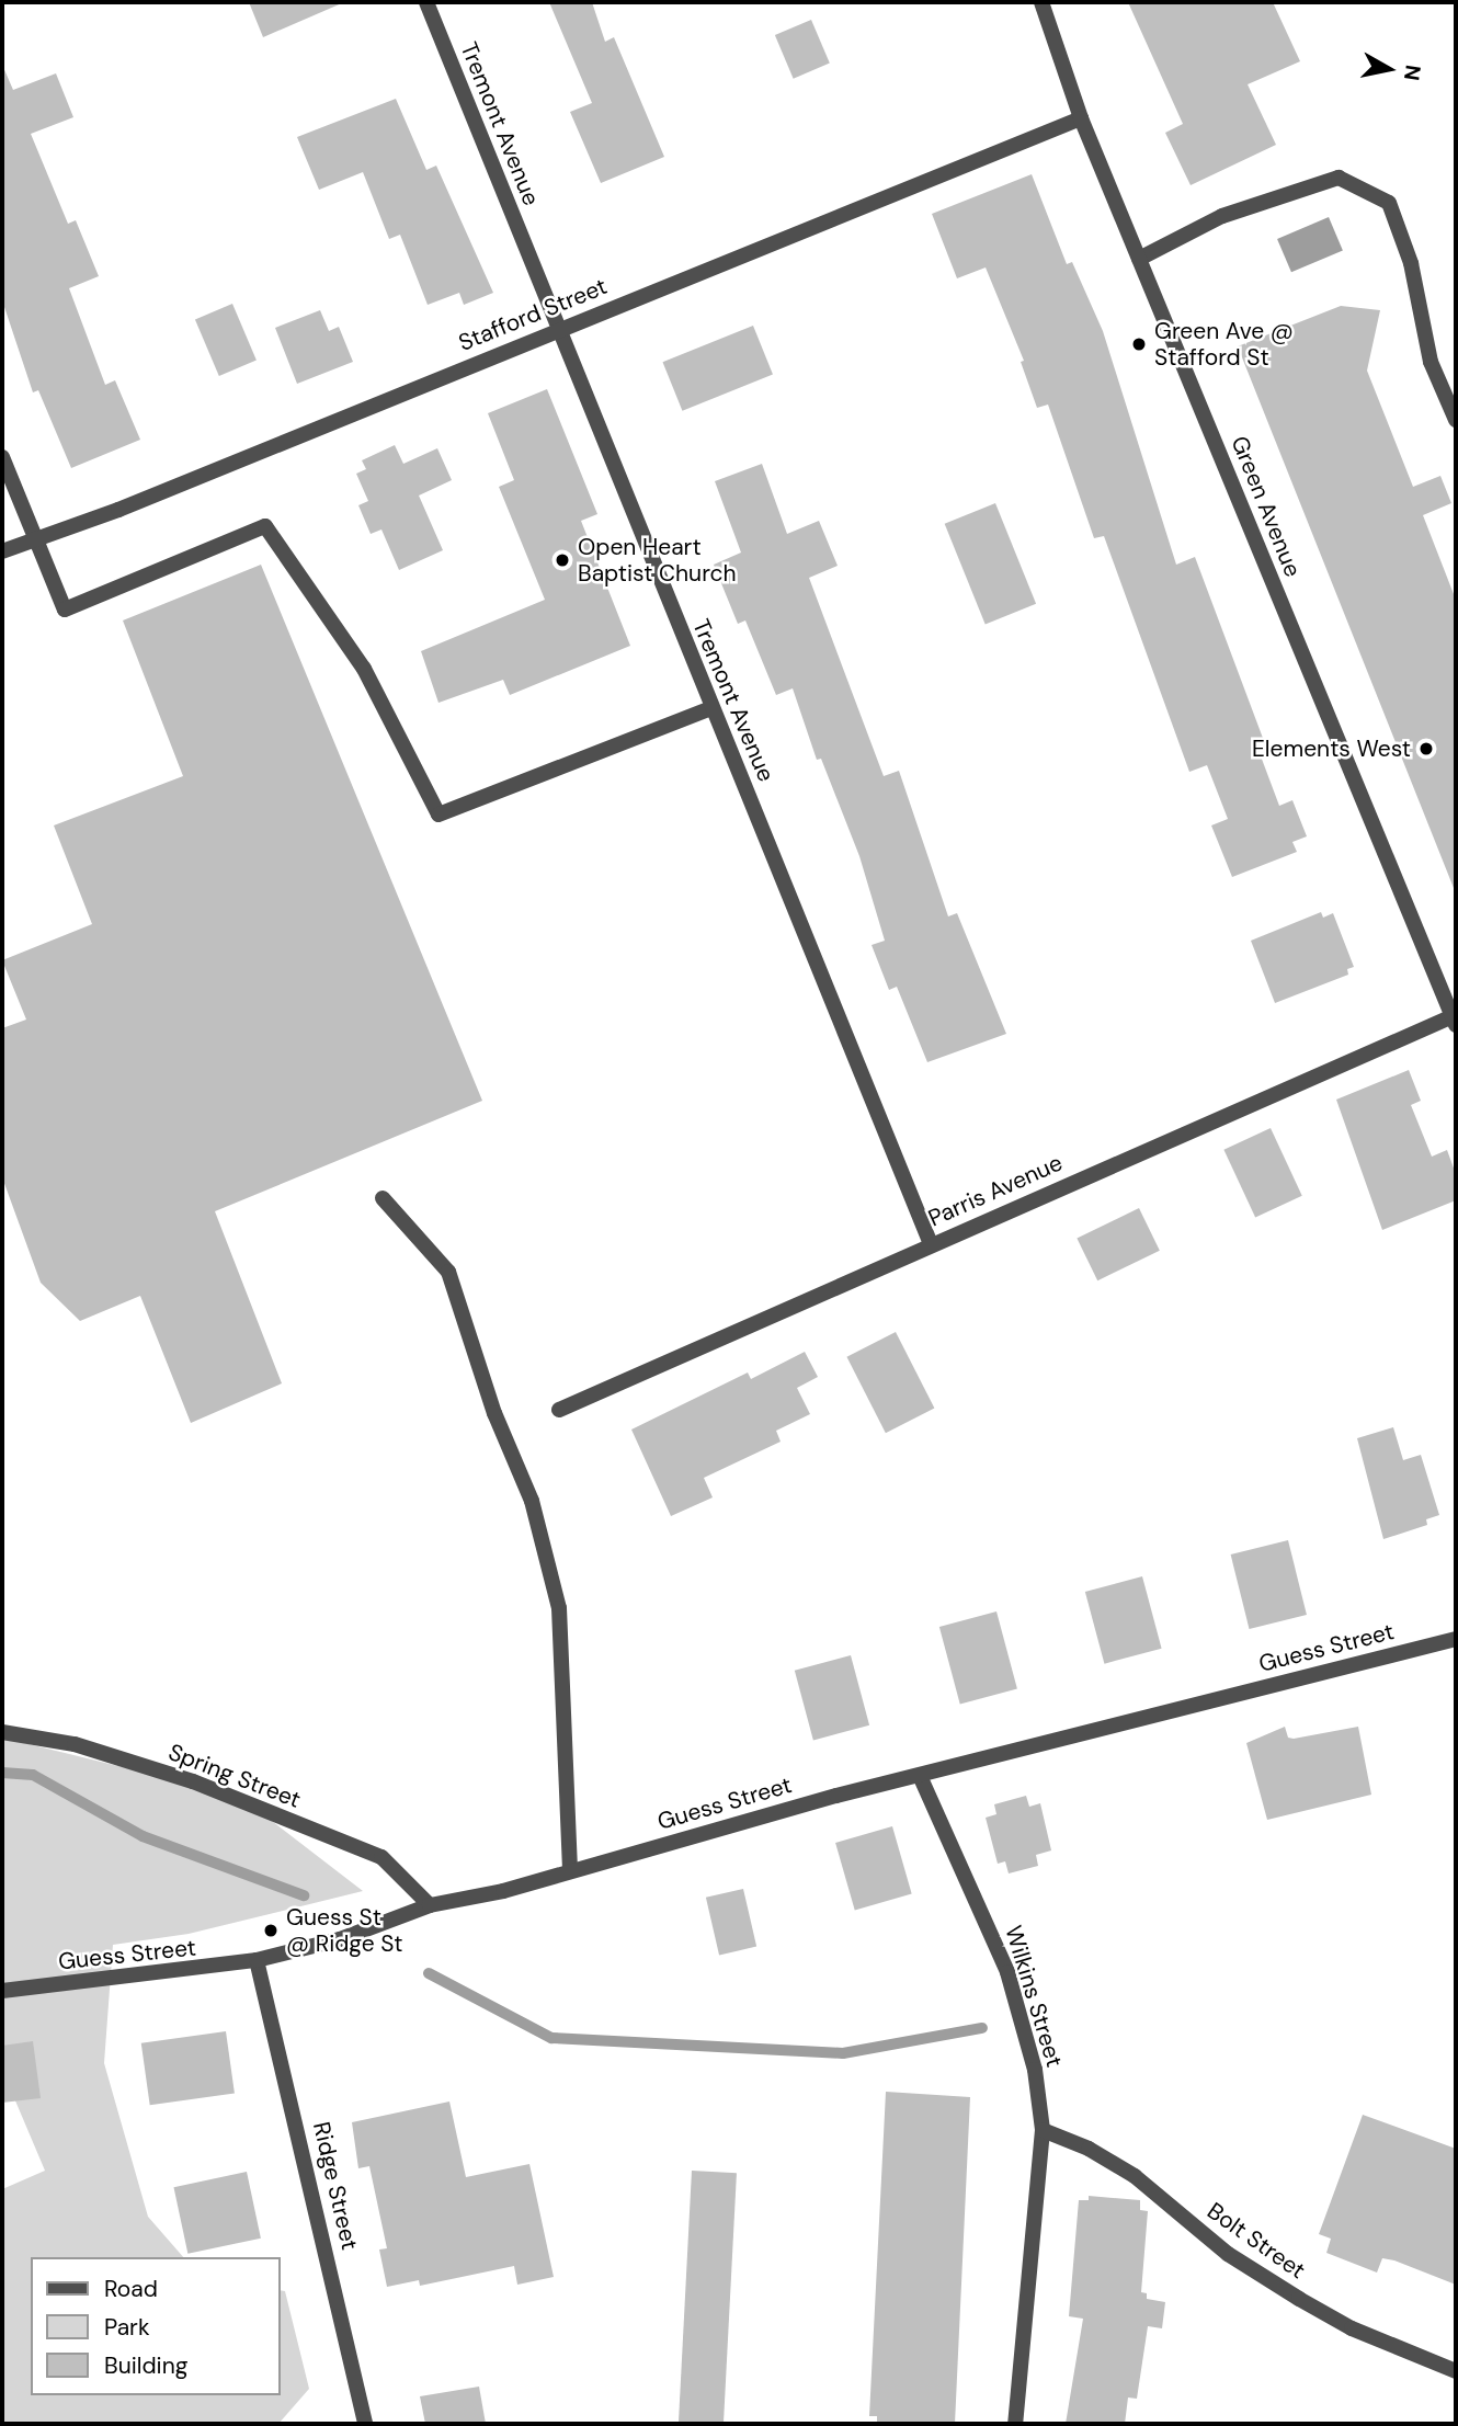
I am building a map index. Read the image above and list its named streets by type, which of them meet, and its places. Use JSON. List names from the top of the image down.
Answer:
{
  "streets": {
    "street": [
      "Tremont Avenue",
      "Stafford Street",
      "Green Avenue",
      "Parris Avenue",
      "Guess Street",
      "Spring Street",
      "Wilkins Street",
      "Ridge Street",
      "Bolt Street"
    ]
  },
  "crossings": [
    ["Tremont Avenue", "Stafford Street"],
    ["Tremont Avenue", "Parris Avenue"],
    ["Stafford Street", "Green Avenue"],
    ["Green Avenue", "Parris Avenue"],
    ["Guess Street", "Spring Street"],
    ["Guess Street", "Wilkins Street"],
    ["Guess Street", "Ridge Street"],
    ["Wilkins Street", "Bolt Street"]
  ],
  "places": [
    "Green Ave @ Stafford St",
    "Open Heart Baptist Church",
    "Elements West",
    "Guess St @ Ridge St"
  ],
  "legend": ["Road", "Park", "Building"],
  "north": "right"
}
